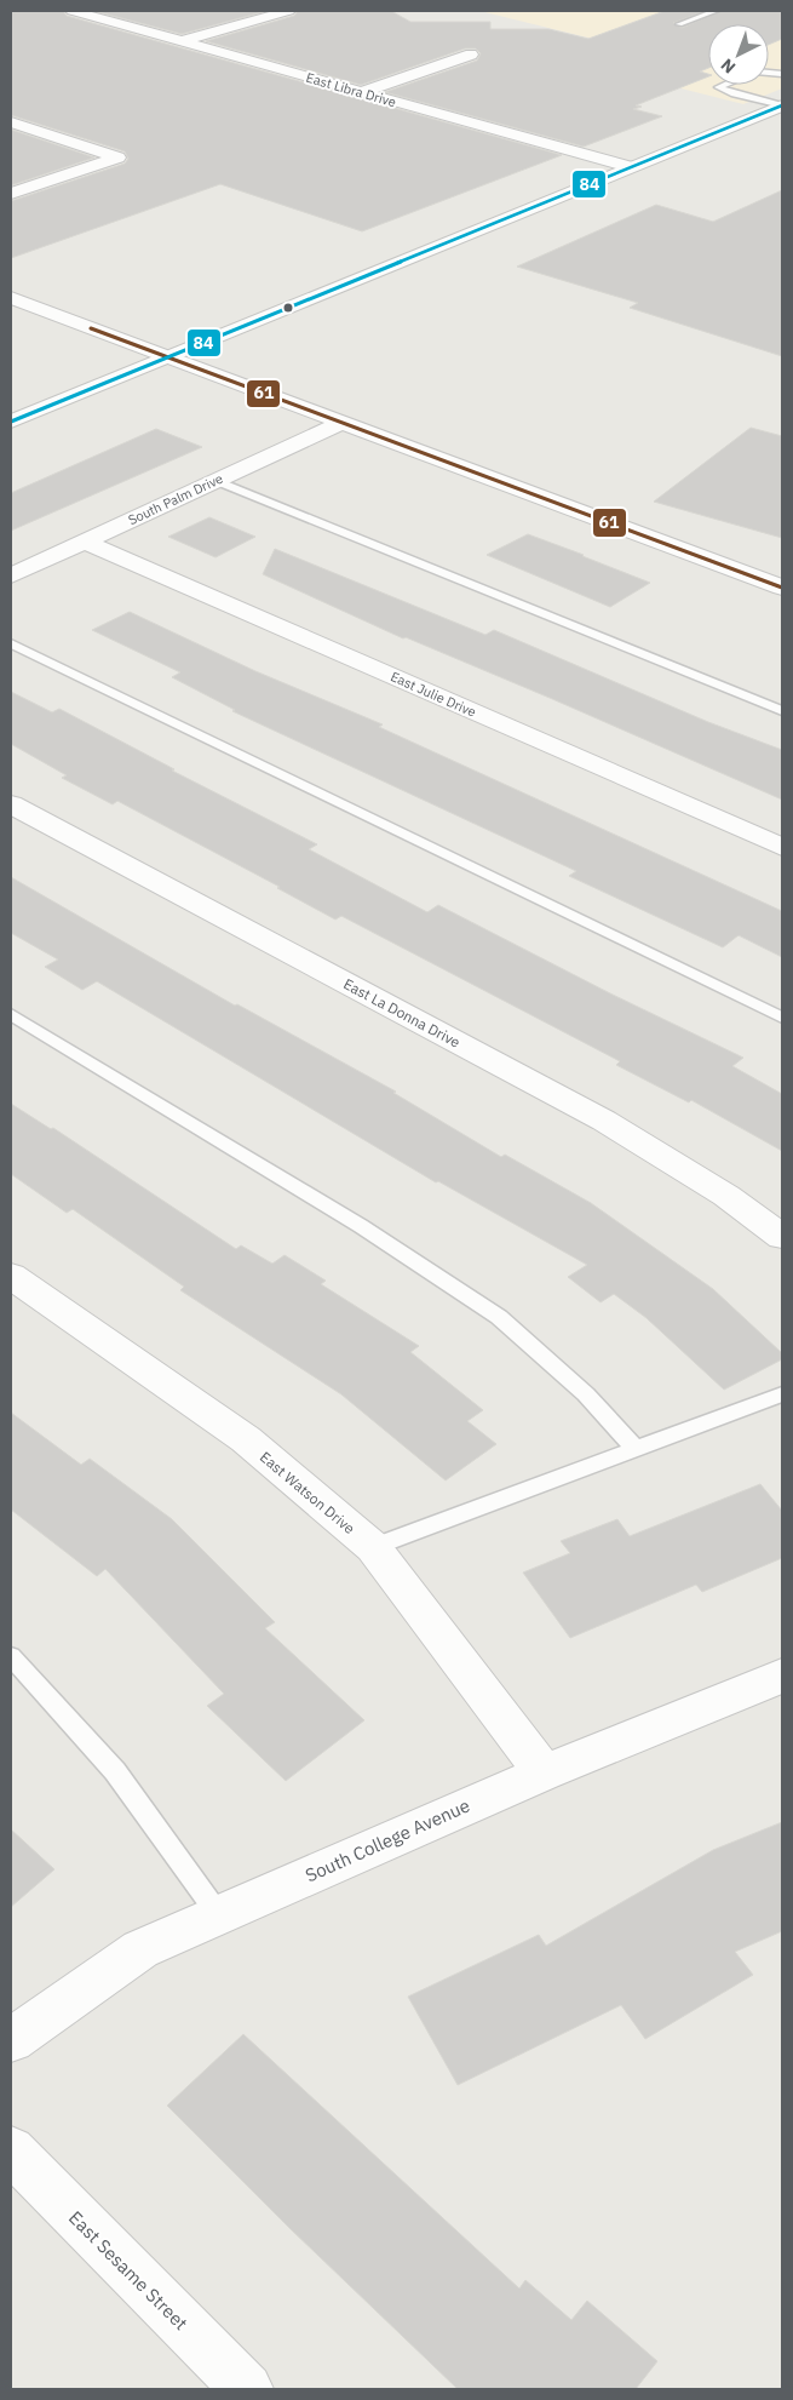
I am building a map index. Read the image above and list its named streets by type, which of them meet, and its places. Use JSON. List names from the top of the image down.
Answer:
{
  "streets": {
    "street": [
      "East Libra Drive",
      "South Palm Drive",
      "East Julie Drive",
      "East La Donna Drive",
      "East Watson Drive",
      "South College Avenue",
      "East Sesame Street"
    ]
  },
  "crossings": [
    ["South Palm Drive", "East Julie Drive"],
    ["East Watson Drive", "South College Avenue"]
  ],
  "lines": ["transit line 84", "transit line 61"],
  "north": "bottom left"
}
